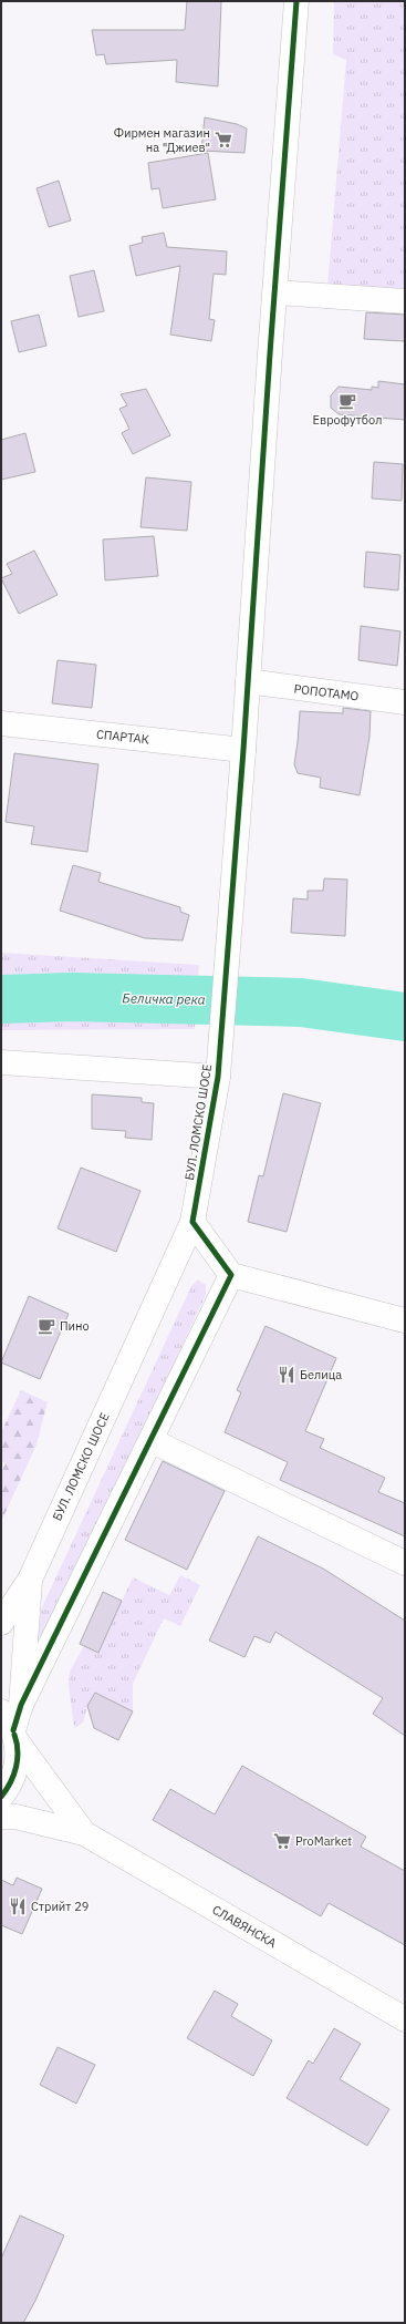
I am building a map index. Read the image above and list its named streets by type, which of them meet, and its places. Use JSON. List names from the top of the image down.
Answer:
{
  "streets": {
    "street": [
      "РОПОТАМО",
      "СПАРТАК",
      "БУЛ. ЛОМСКО ШОСЕ",
      "СЛАВЯНСКА"
    ]
  },
  "crossings": [
    ["РОПОТАМО", "БУЛ. ЛОМСКО ШОСЕ"],
    ["СПАРТАК", "БУЛ. ЛОМСКО ШОСЕ"],
    ["БУЛ. ЛОМСКО ШОСЕ", "СЛАВЯНСКА"]
  ],
  "water": ["Беличка река"],
  "places": {
    "supermarket": ["Фирмен магазин на \"Джиев\"", "ProMarket"],
    "cafe": ["Еврофутбол", "Пино"],
    "restaurant": ["Белица", "Стрийт 29"]
  }
}
